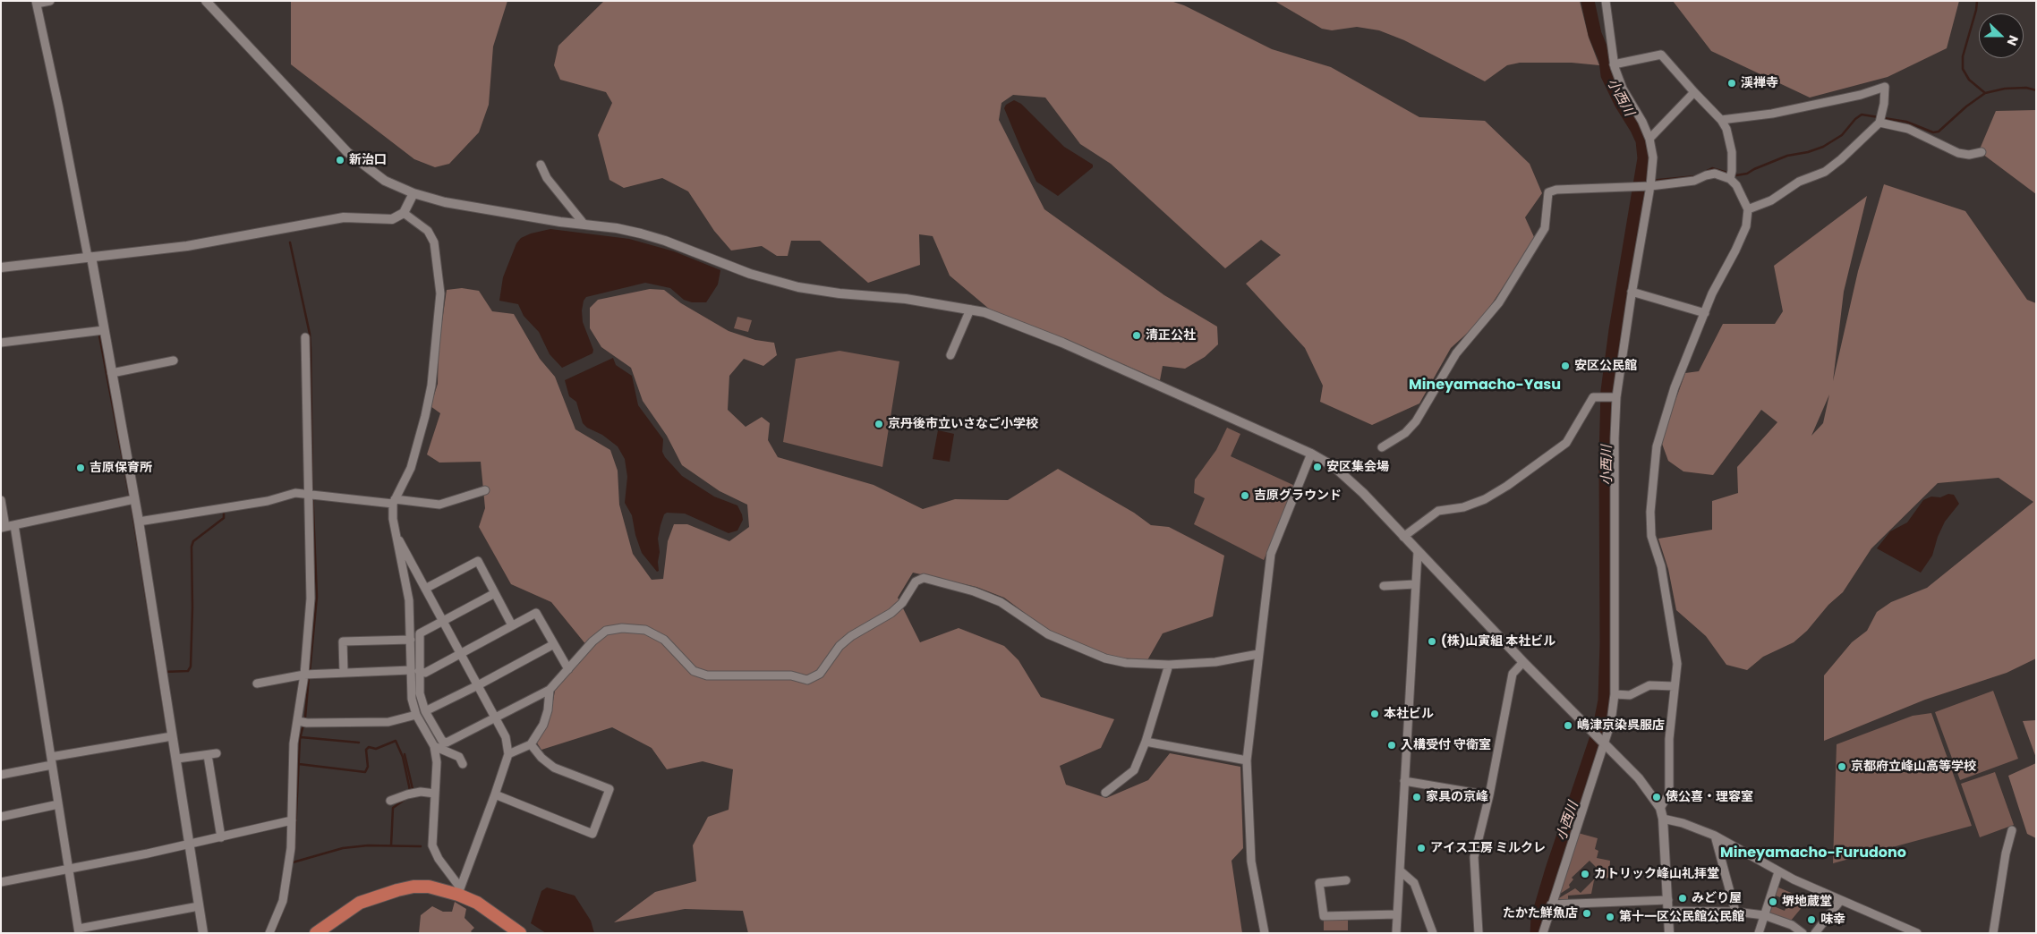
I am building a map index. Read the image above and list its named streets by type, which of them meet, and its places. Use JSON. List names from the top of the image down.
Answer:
{
  "districts": ["Mineyamacho-Yasu", "Mineyamacho-Furudono"],
  "water": ["小西川"],
  "places": [
    "渓禅寺",
    "新治口",
    "清正公社",
    "安区公民館",
    "京丹後市立いさなご小学校",
    "安区集会場",
    "吉原保育所",
    "吉原グラウンド",
    "(株)山寅組 本社ビル",
    "本社ビル",
    "嶋津京染呉服店",
    "入構受付 守衛室",
    "京都府立峰山高等学校",
    "家具の京峰",
    "俵公喜・理容室",
    "アイス工房 ミルクレ",
    "カトリック峰山礼拝堂",
    "みどり屋",
    "堺地蔵堂",
    "たかた鮮魚店",
    "第十一区公民館公民館",
    "味幸"
  ],
  "north": "right"
}
